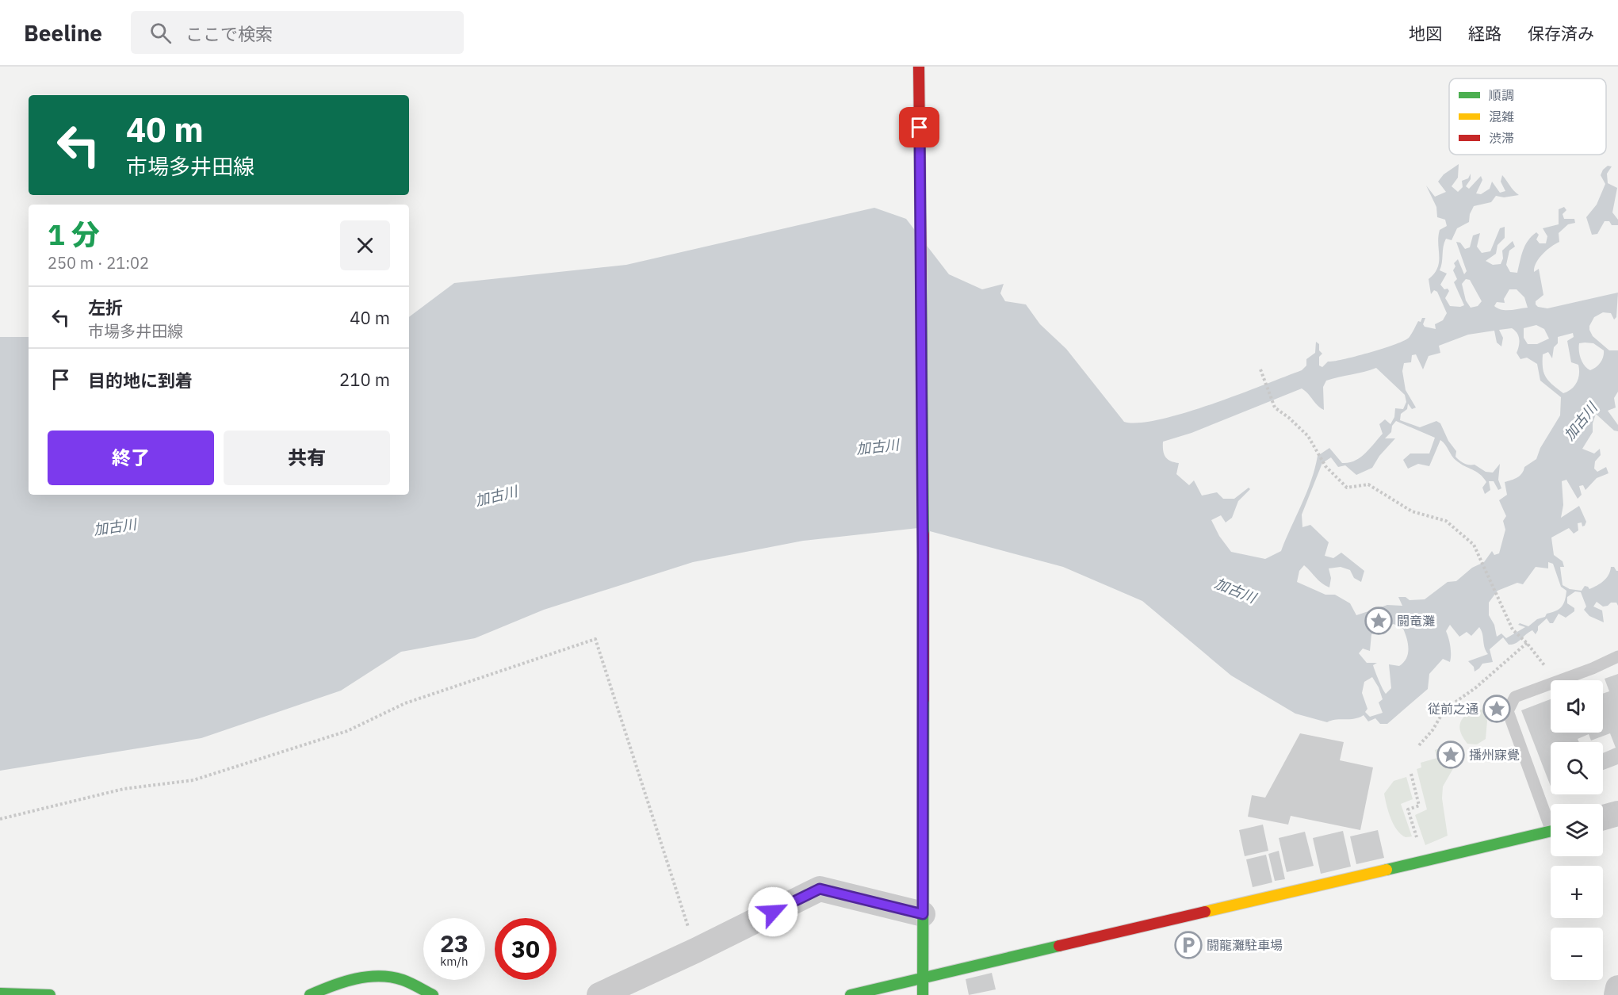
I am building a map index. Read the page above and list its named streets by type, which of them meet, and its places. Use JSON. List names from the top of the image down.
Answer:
{
  "water": ["加古川"],
  "places": {
    "place": ["闘竜灘", "従前之通", "播州寐覺"],
    "parking": ["闘龍灘駐車場"]
  },
  "legend": ["順調", "混雑", "渋滞"],
  "page": {
    "header": "Beeline",
    "search": "ここで検索",
    "nav": ["地図", "経路", "保存済み"],
    "turn": ["40 m", "市場多井田線"],
    "heading": ["1 分", "250 m · 21:02"],
    "list": [
      {
        "name": "左折",
        "note": "市場多井田線",
        "value": "40 m"
      },
      {
        "name": "目的地に到着",
        "value": "210 m"
      }
    ],
    "buttons": ["終了", "共有"],
    "map_buttons": ["+", "−"],
    "speed": "23 km/h",
    "limit": "30"
  }
}
